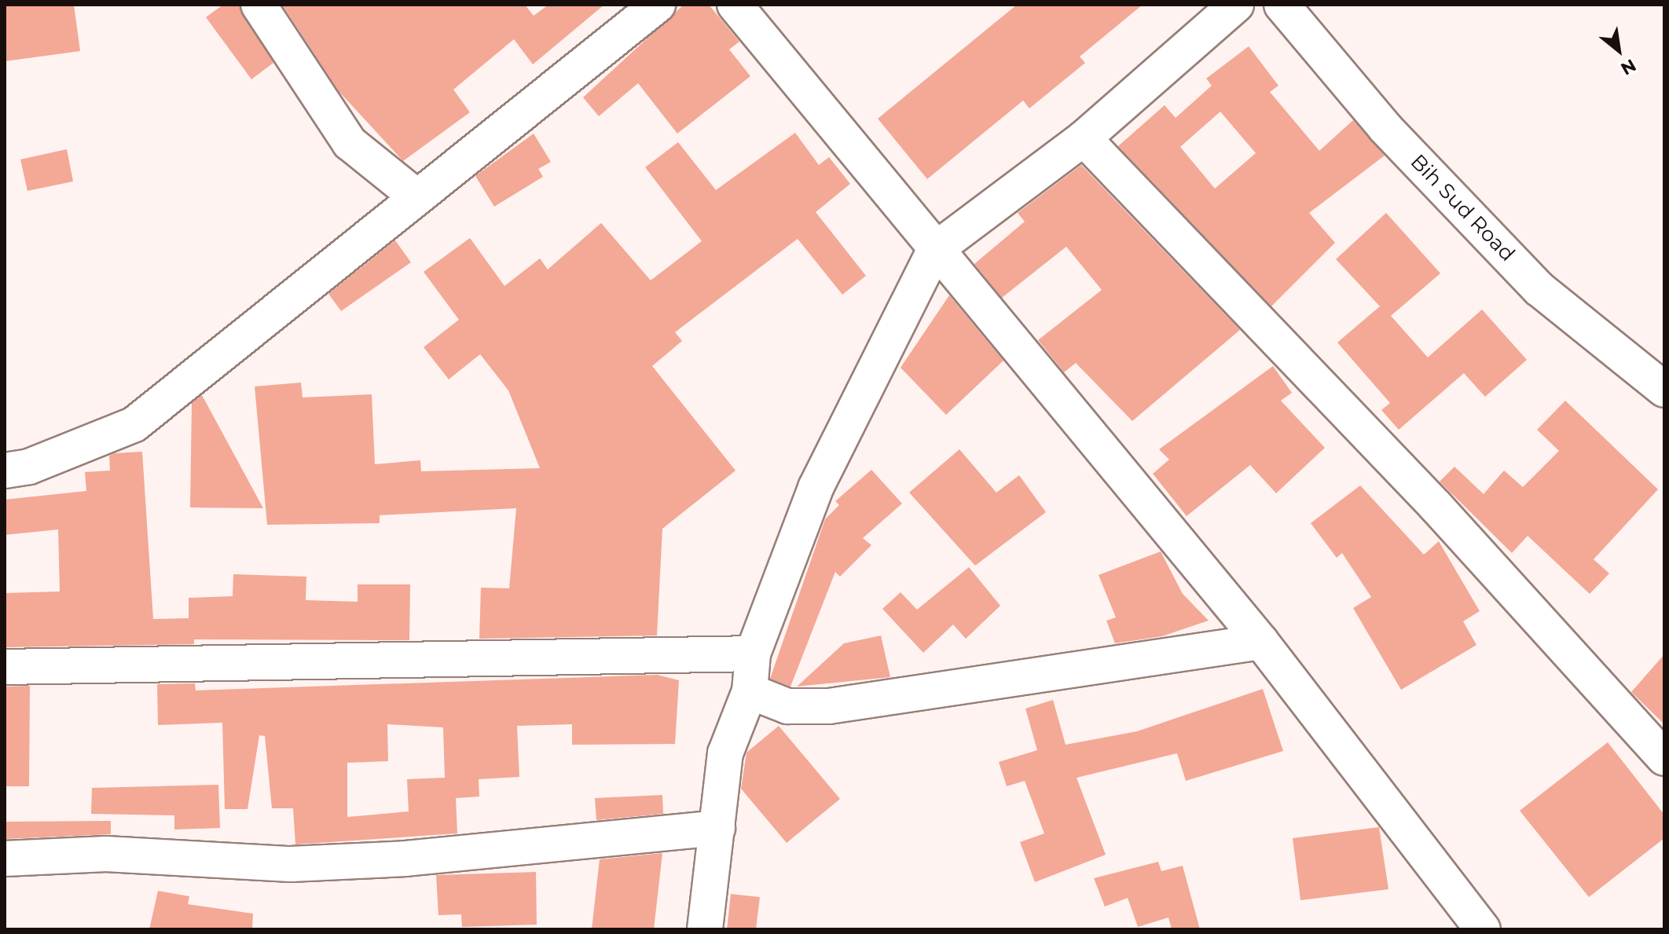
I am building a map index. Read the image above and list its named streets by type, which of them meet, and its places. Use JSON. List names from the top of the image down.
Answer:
{
  "streets": {
    "street": ["Bih Sud Road"]
  },
  "north": "bottom right"
}
